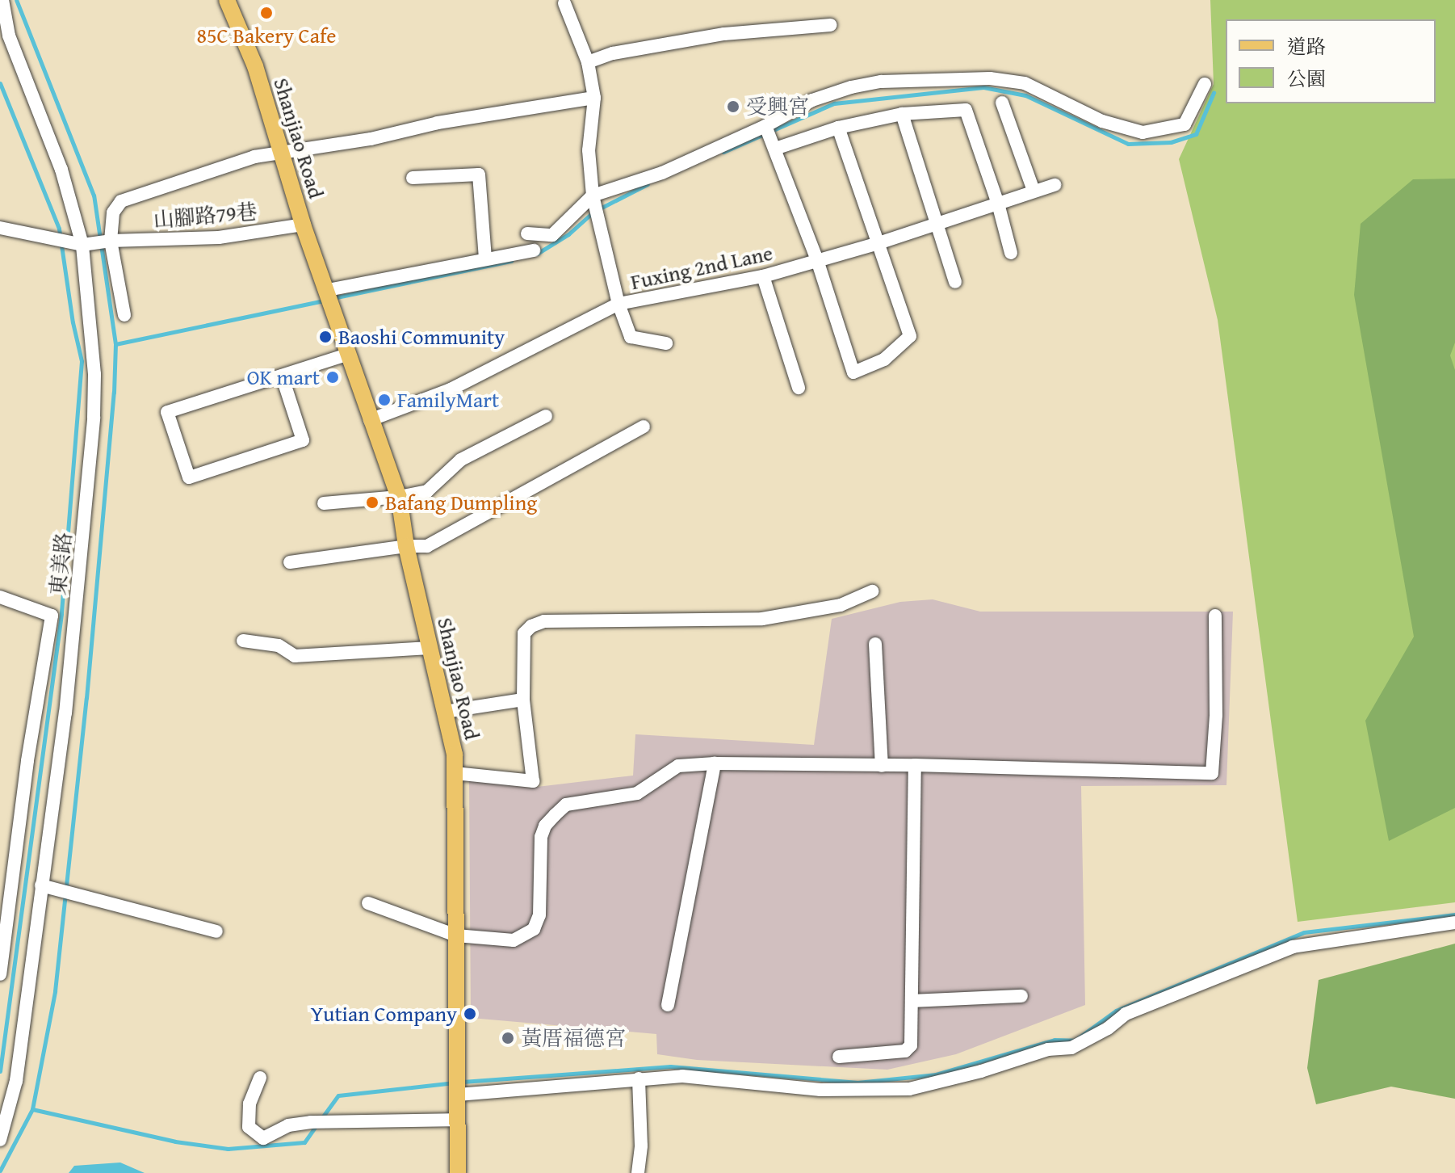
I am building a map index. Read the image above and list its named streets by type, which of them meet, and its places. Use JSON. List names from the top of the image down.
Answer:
{
  "streets": {
    "main road": ["Shanjiao Road"],
    "street": ["山腳路79巷", "Fuxing 2nd Lane", "東美路"]
  },
  "crossings": [
    ["Shanjiao Road", "山腳路79巷"],
    ["Shanjiao Road", "Fuxing 2nd Lane"],
    ["山腳路79巷", "東美路"]
  ],
  "places": [
    "85C Bakery Cafe",
    "受興宮",
    "Baoshi Community",
    "OK mart",
    "FamilyMart",
    "Bafang Dumpling",
    "Yutian Company",
    "黃厝福德宮"
  ],
  "legend": ["道路", "公園"]
}
